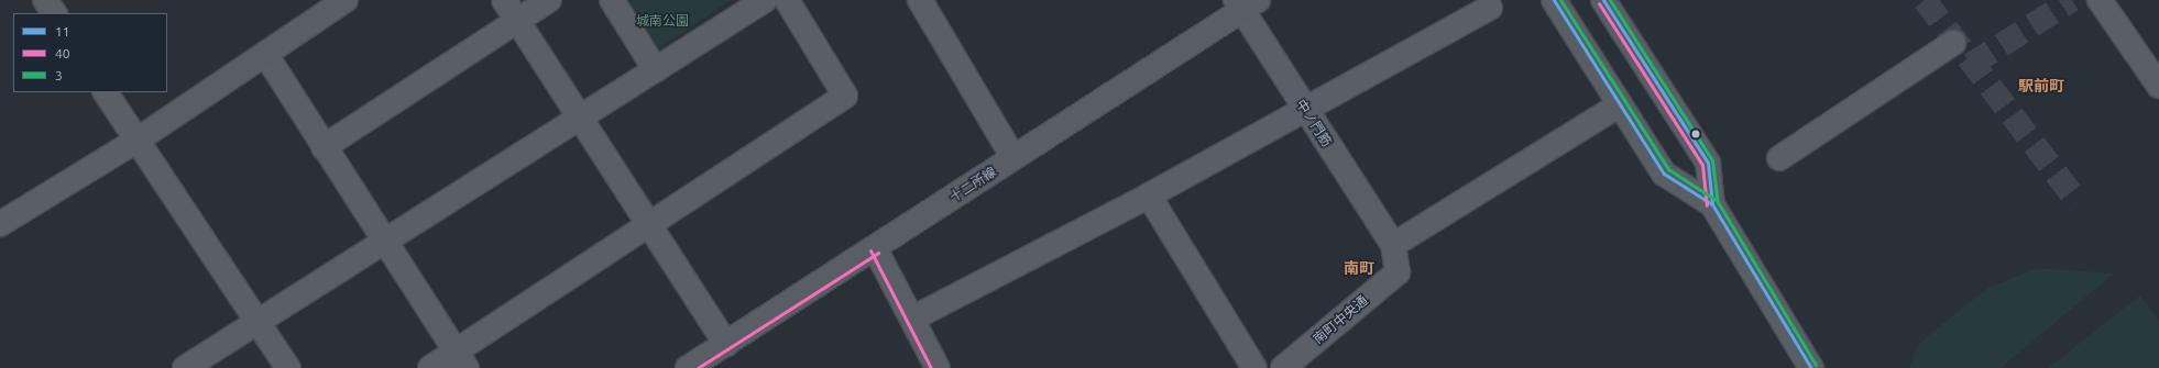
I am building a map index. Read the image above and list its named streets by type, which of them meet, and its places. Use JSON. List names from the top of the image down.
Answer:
{
  "streets": {
    "street": ["中ノ門筋", "十二所線", "南町中央通"]
  },
  "crossings": [
    ["中ノ門筋", "十二所線"],
    ["中ノ門筋", "南町中央通"]
  ],
  "districts": ["駅前町", "南町"],
  "parks": ["城南公園"],
  "lines": ["transit line 11", "transit line 3", "transit line 40"],
  "legend": ["11", "40", "3"]
}
